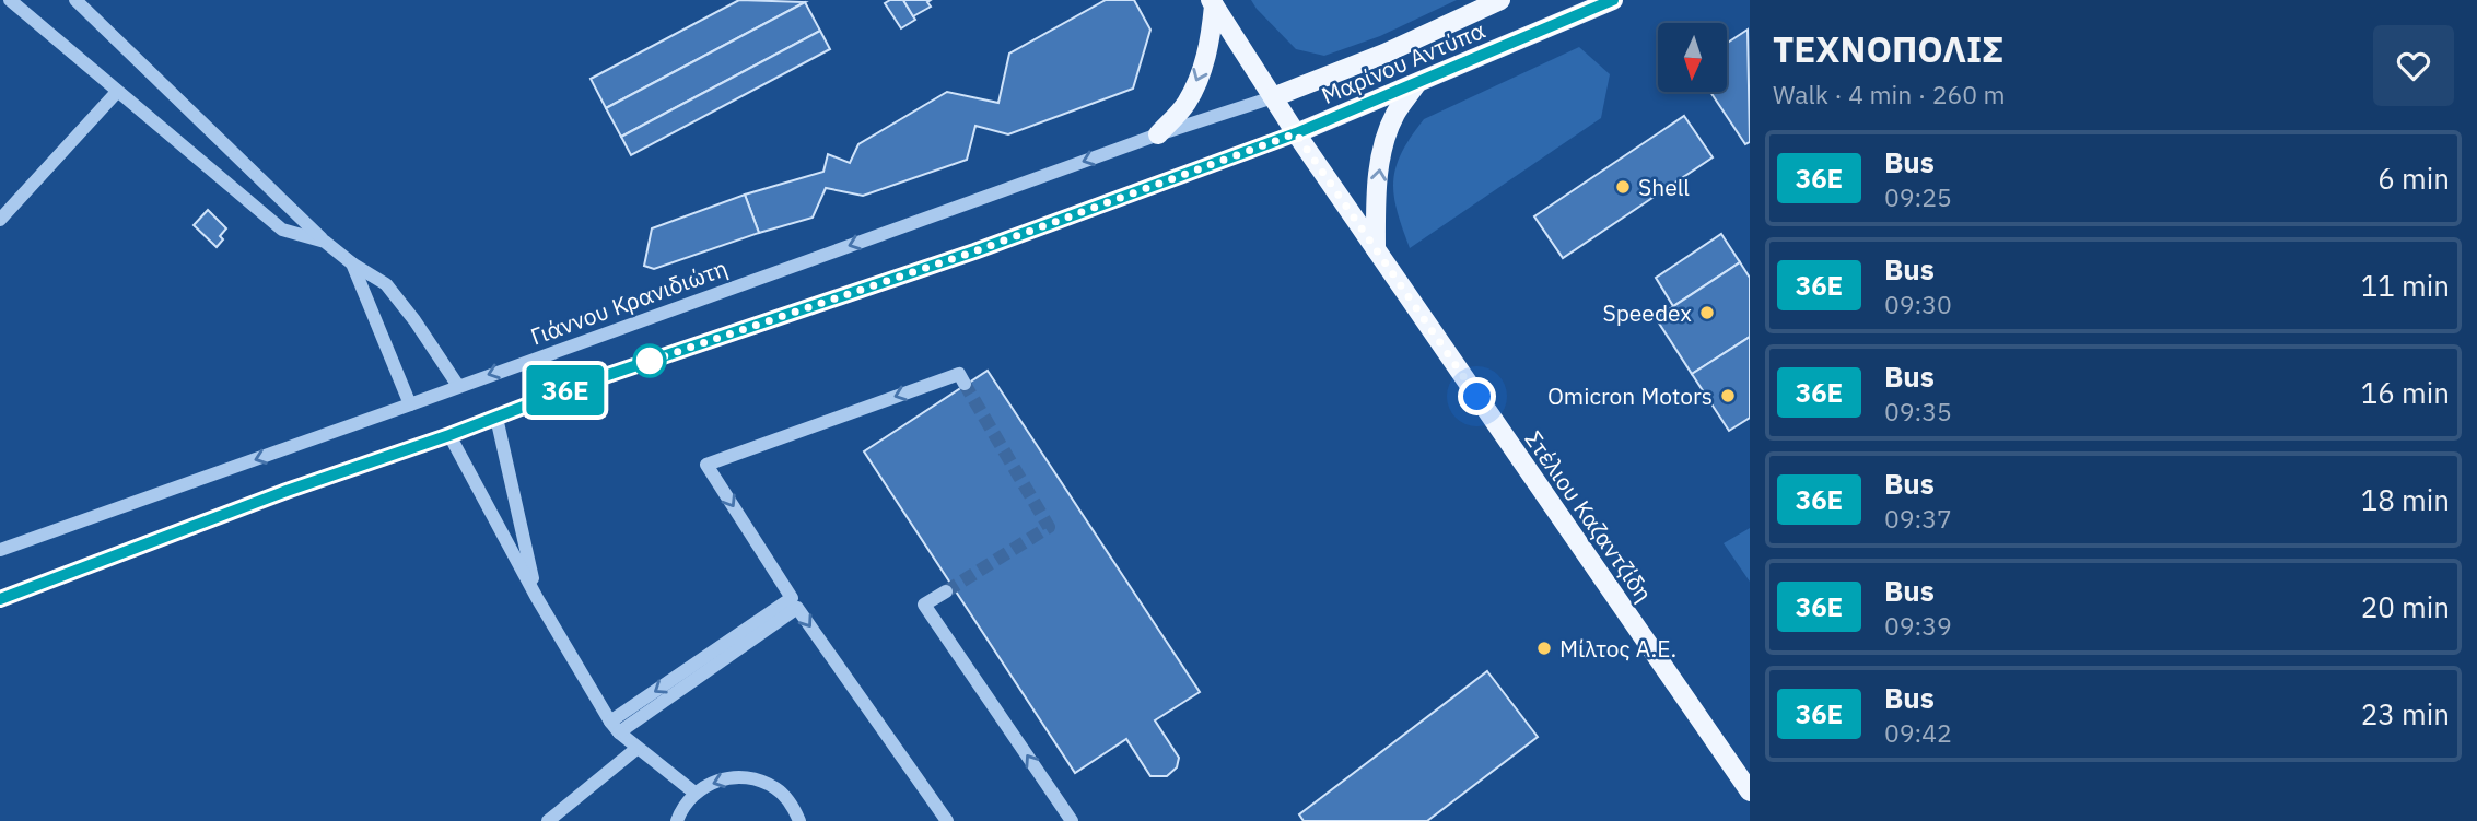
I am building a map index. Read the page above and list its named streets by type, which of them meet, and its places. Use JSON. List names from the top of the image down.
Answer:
{
  "streets": {
    "main road": ["Μαρίνου Αντύπα", "Στέλιου Καζαντζίδη"],
    "street": ["Γιάννου Κρανιδιώτη"]
  },
  "crossings": [
    ["Μαρίνου Αντύπα", "Γιάννου Κρανιδιώτη"],
    ["Μαρίνου Αντύπα", "Στέλιου Καζαντζίδη"],
    ["Γιάννου Κρανιδιώτη", "Στέλιου Καζαντζίδη"]
  ],
  "places": [
    "Shell",
    "Speedex",
    "Omicron Motors",
    "Μίλτος Α.Ε."
  ],
  "lines": ["bus line 36Ε"],
  "north": "bottom",
  "page": {
    "on_map": "36Ε",
    "heading": ["ΤΕΧΝΟΠΟΛΙΣ", "Walk · 4 min · 260 m"],
    "list": [
      {
        "mark": "36Ε",
        "name": "Bus",
        "note": "09:25",
        "value": "6 min"
      },
      {
        "mark": "36Ε",
        "name": "Bus",
        "note": "09:30",
        "value": "11 min"
      },
      {
        "mark": "36Ε",
        "name": "Bus",
        "note": "09:35",
        "value": "16 min"
      },
      {
        "mark": "36Ε",
        "name": "Bus",
        "note": "09:37",
        "value": "18 min"
      },
      {
        "mark": "36Ε",
        "name": "Bus",
        "note": "09:39",
        "value": "20 min"
      },
      {
        "mark": "36Ε",
        "name": "Bus",
        "note": "09:42",
        "value": "23 min"
      }
    ]
  }
}
